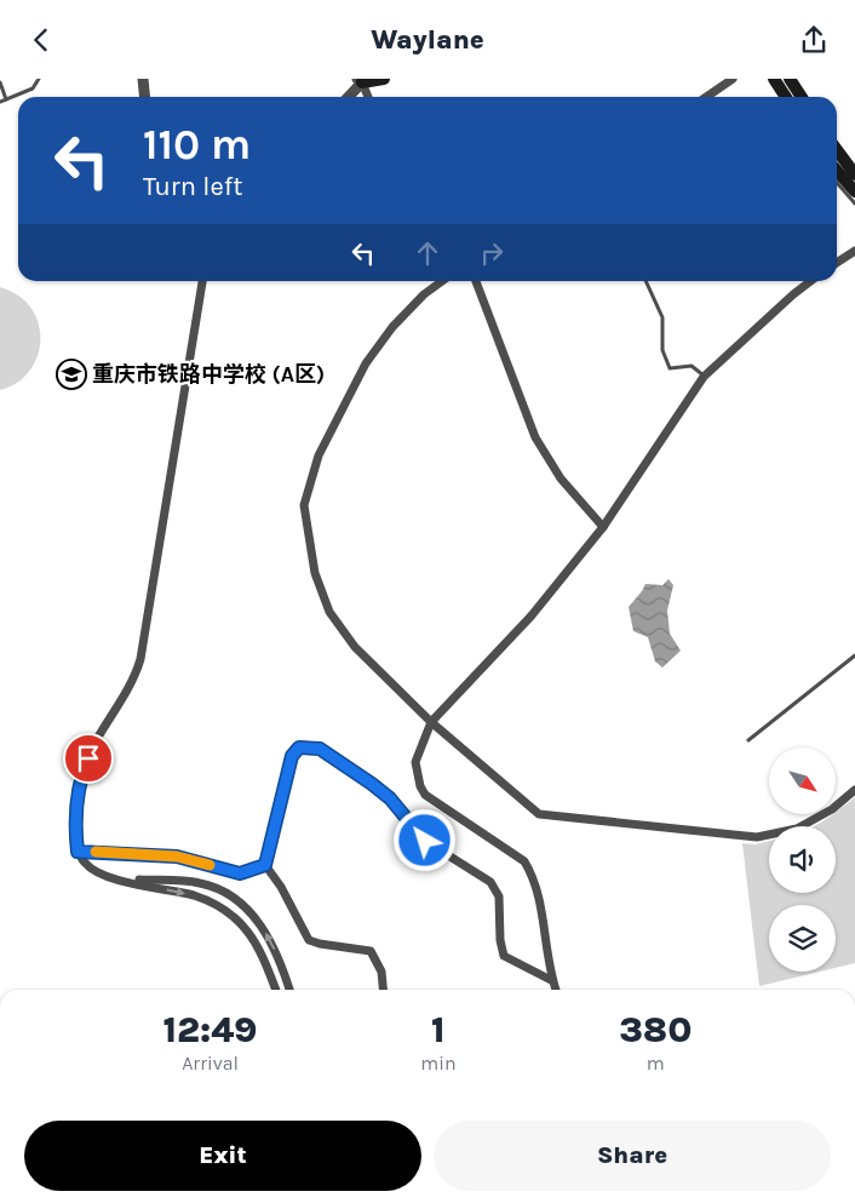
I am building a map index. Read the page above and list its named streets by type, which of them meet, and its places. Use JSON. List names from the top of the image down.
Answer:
{
  "places": {
    "school or university": ["重庆市铁路中学校 (A区)"]
  },
  "north": "bottom right",
  "page": {
    "header": "Waylane",
    "turn": ["110 m", "Turn left"],
    "eta": [
      "12:49",
      "Arrival",
      "1",
      "min",
      "380",
      "m"
    ],
    "buttons": ["Exit", "Share"]
  }
}
